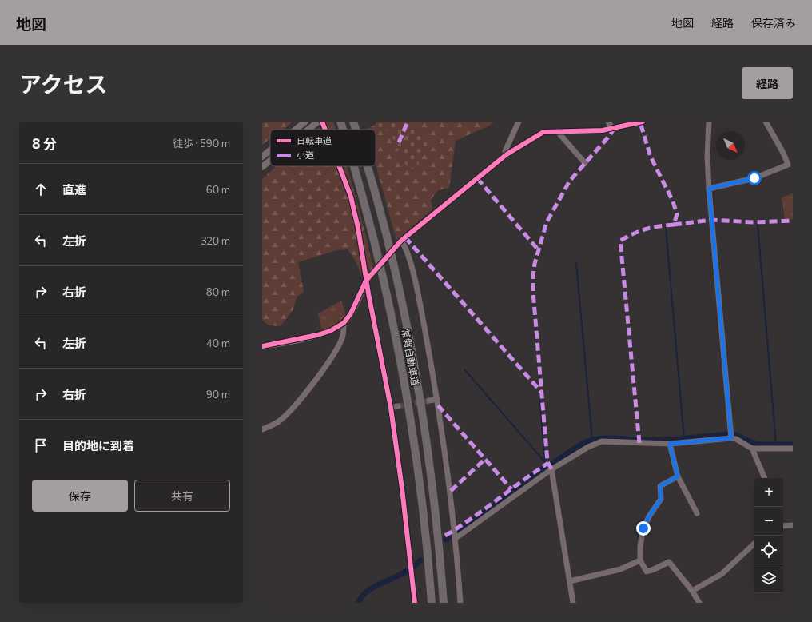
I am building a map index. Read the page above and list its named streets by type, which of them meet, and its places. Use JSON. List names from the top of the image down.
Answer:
{
  "streets": {
    "highway": ["常磐自動車道"]
  },
  "legend": ["自転車道", "小道"],
  "north": "bottom right",
  "page": {
    "header": "地図",
    "nav": ["地図", "経路", "保存済み"],
    "title": "アクセス",
    "buttons": [
      "経路",
      ["保存", "共有"]
    ],
    "heading": ["8 分", "徒歩 · 590 m"],
    "list": [
      ["直進", "60 m"],
      ["左折", "320 m"],
      ["右折", "80 m"],
      ["左折", "40 m"],
      ["右折", "90 m"],
      "目的地に到着"
    ],
    "map_buttons": ["+", "−"]
  }
}
